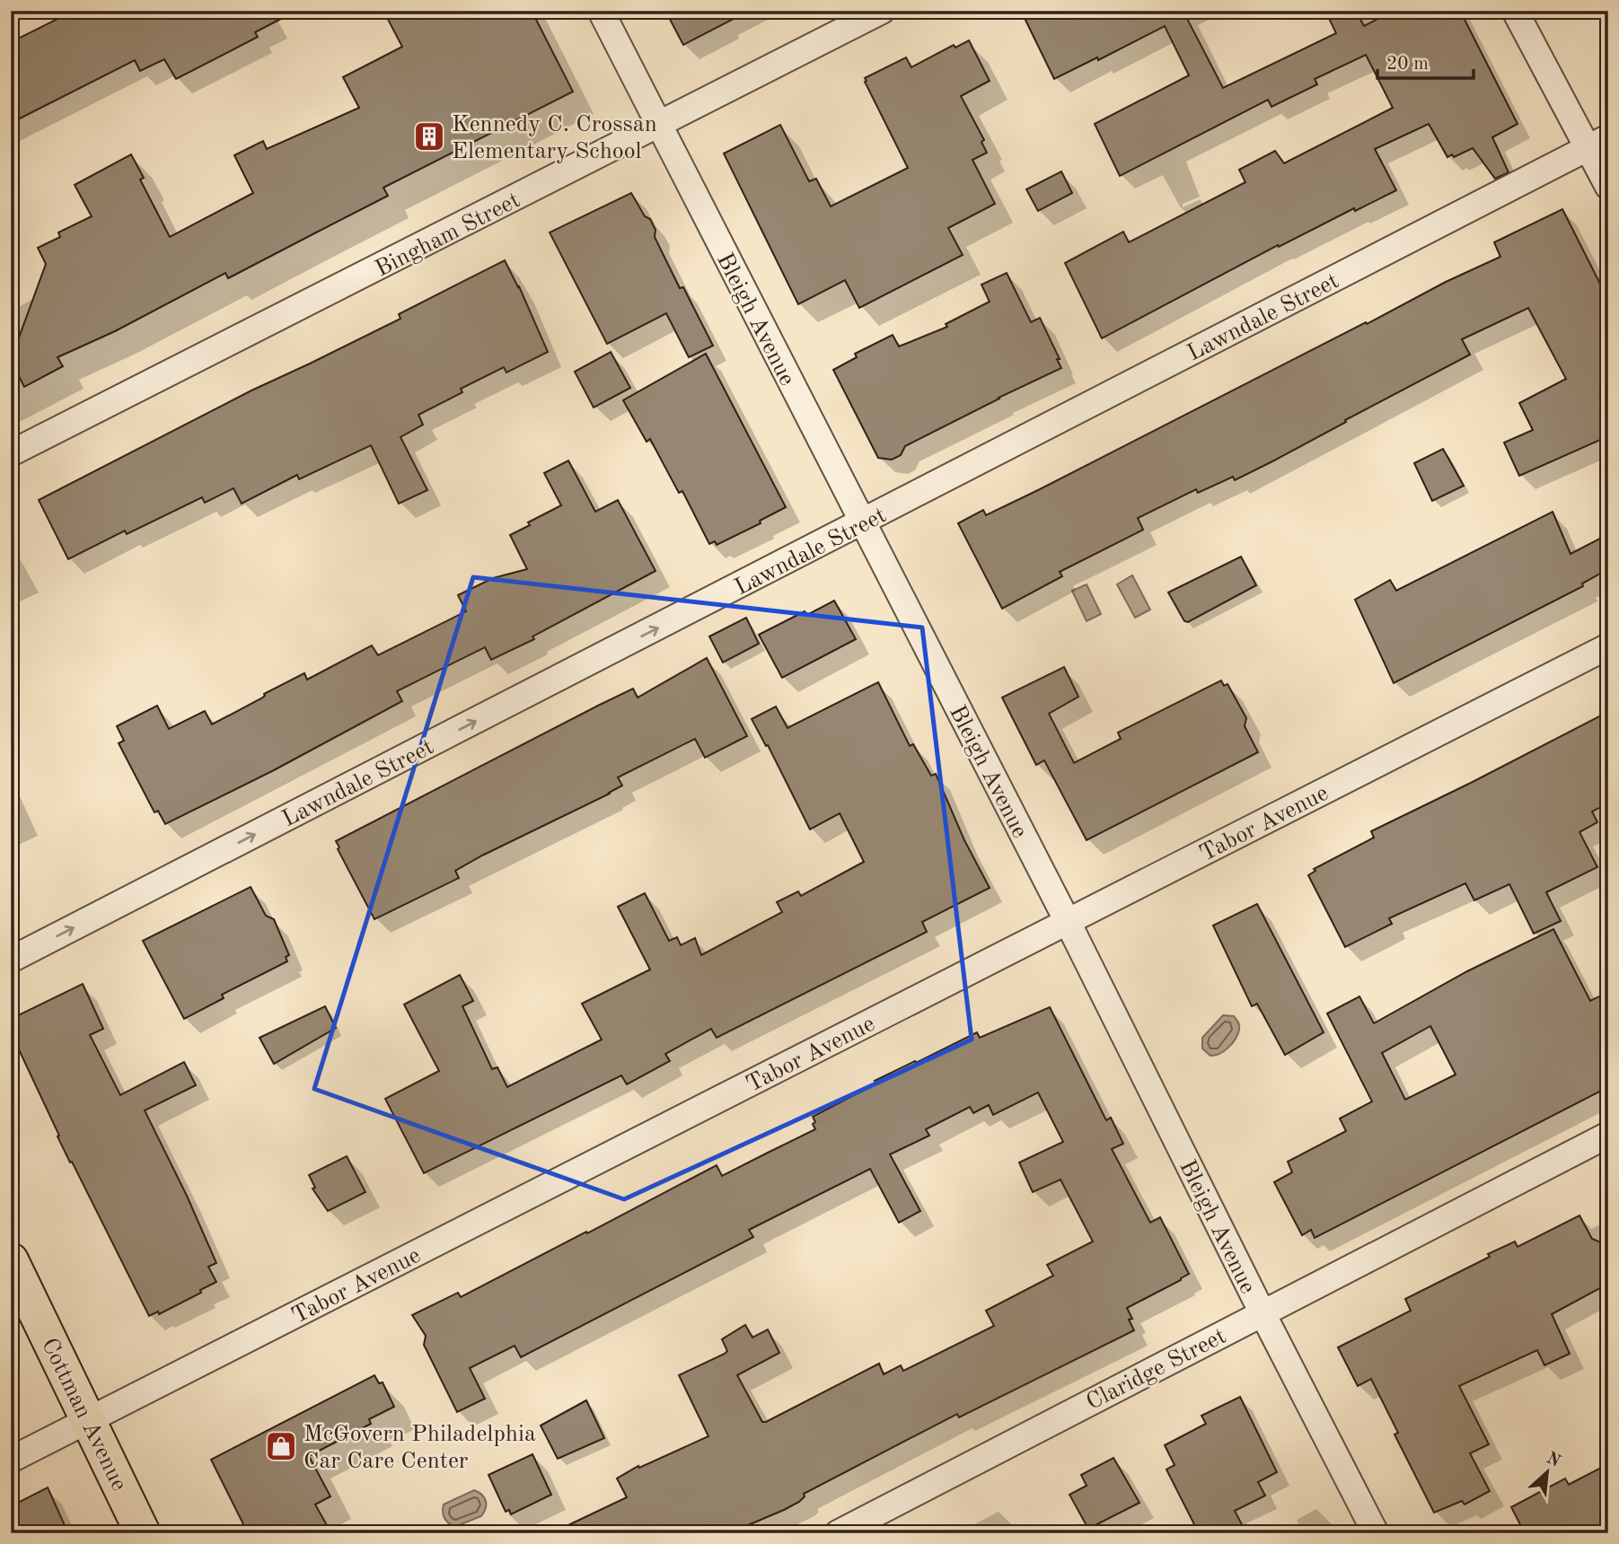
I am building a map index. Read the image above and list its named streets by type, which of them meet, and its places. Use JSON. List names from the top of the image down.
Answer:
{
  "streets": {
    "main road": ["Cottman Avenue"],
    "street": [
      "Bingham Street",
      "Lawndale Street",
      "Bleigh Avenue",
      "Tabor Avenue",
      "Claridge Street"
    ]
  },
  "crossings": [
    ["Bingham Street", "Bleigh Avenue"],
    ["Lawndale Street", "Bleigh Avenue"],
    ["Bleigh Avenue", "Tabor Avenue"],
    ["Bleigh Avenue", "Claridge Street"],
    ["Tabor Avenue", "Cottman Avenue"]
  ],
  "one_way": ["Lawndale Street"],
  "places": {
    "building": ["Kennedy C. Crossan Elementary School"],
    "shop": ["McGovern Philadelphia Car Care Center"]
  },
  "scale_bar": "20 m",
  "north": "top right"
}
